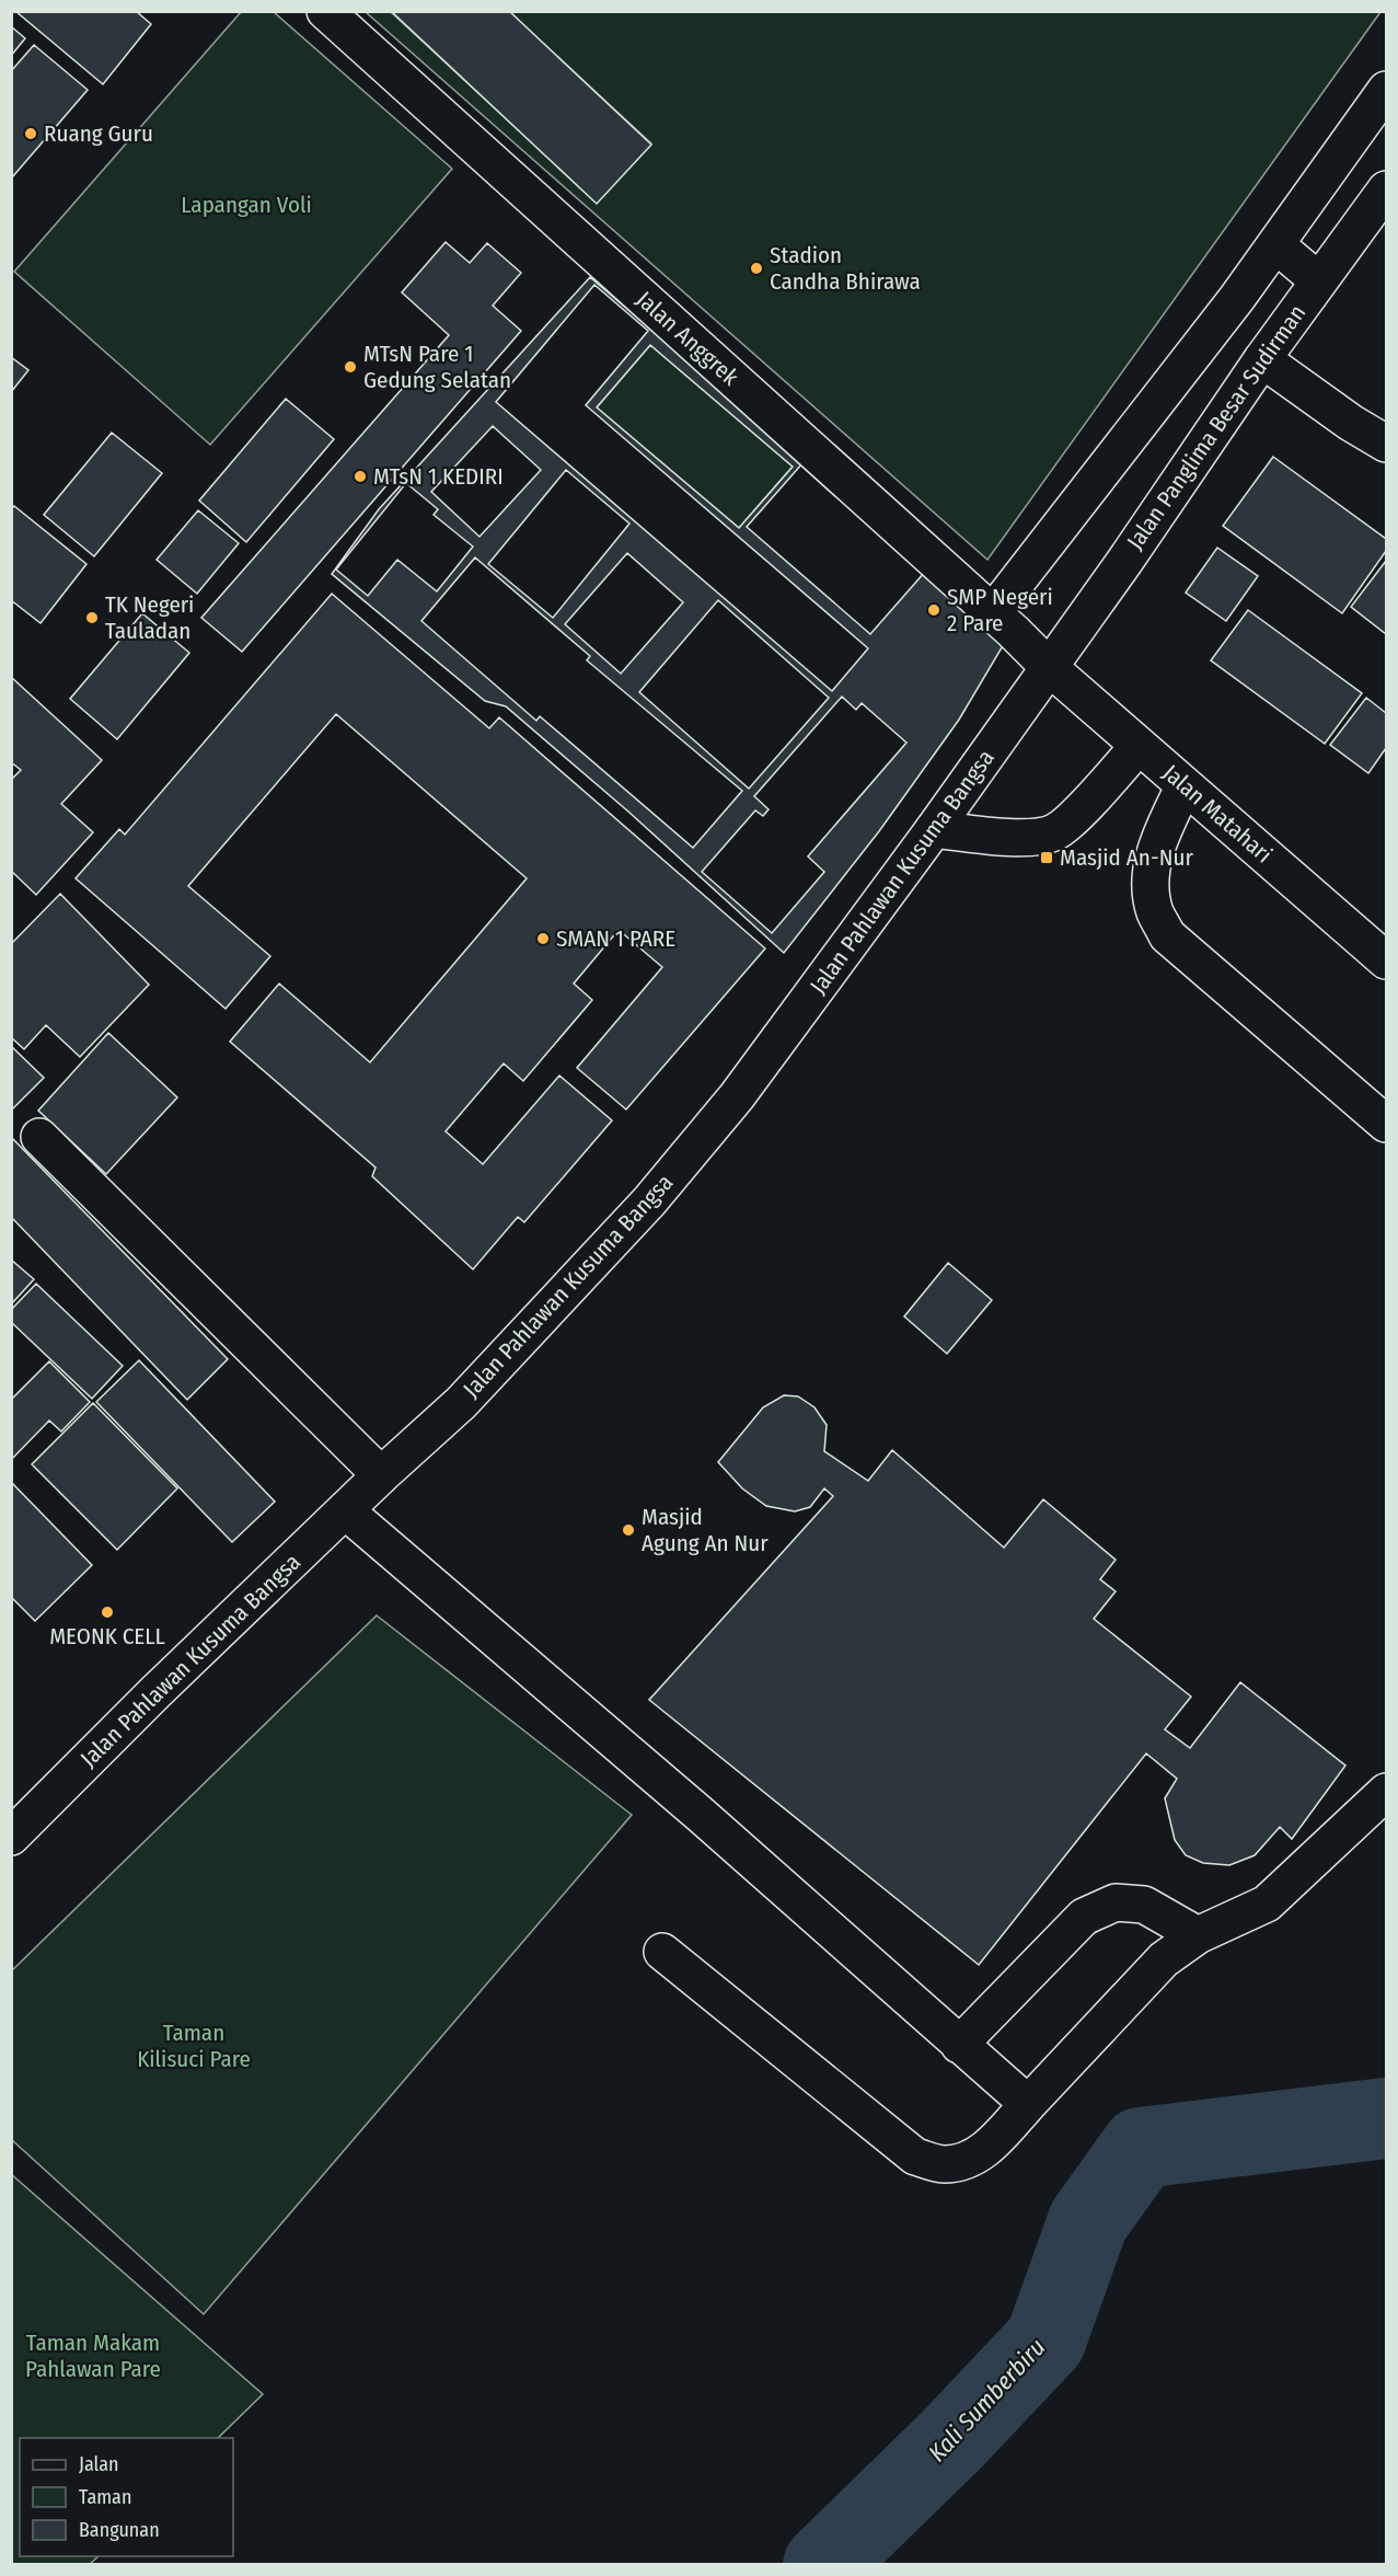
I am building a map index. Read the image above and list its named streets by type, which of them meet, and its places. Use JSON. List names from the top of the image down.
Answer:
{
  "streets": {
    "main road": [
      "Jalan Anggrek",
      "Jalan Panglima Besar Sudirman",
      "Jalan Matahari",
      "Jalan Pahlawan Kusuma Bangsa"
    ]
  },
  "crossings": [
    ["Jalan Anggrek", "Jalan Panglima Besar Sudirman"],
    ["Jalan Anggrek", "Jalan Matahari"],
    ["Jalan Anggrek", "Jalan Pahlawan Kusuma Bangsa"],
    ["Jalan Panglima Besar Sudirman", "Jalan Matahari"],
    ["Jalan Panglima Besar Sudirman", "Jalan Pahlawan Kusuma Bangsa"],
    ["Jalan Matahari", "Jalan Pahlawan Kusuma Bangsa"]
  ],
  "water": ["Kali Sumberbiru"],
  "parks": ["Lapangan Voli", "Taman Kilisuci Pare", "Taman Makam Pahlawan Pare"],
  "places": {
    "other": [
      "Ruang Guru",
      "Stadion Candha Bhirawa",
      "MTsN Pare 1 Gedung Selatan",
      "MTsN 1 KEDIRI",
      "SMP Negeri 2 Pare",
      "TK Negeri Tauladan",
      "SMAN 1 PARE",
      "Masjid Agung An Nur",
      "MEONK CELL"
    ],
    "transit": ["Masjid An-Nur"]
  },
  "legend": ["Jalan", "Taman", "Bangunan"]
}
